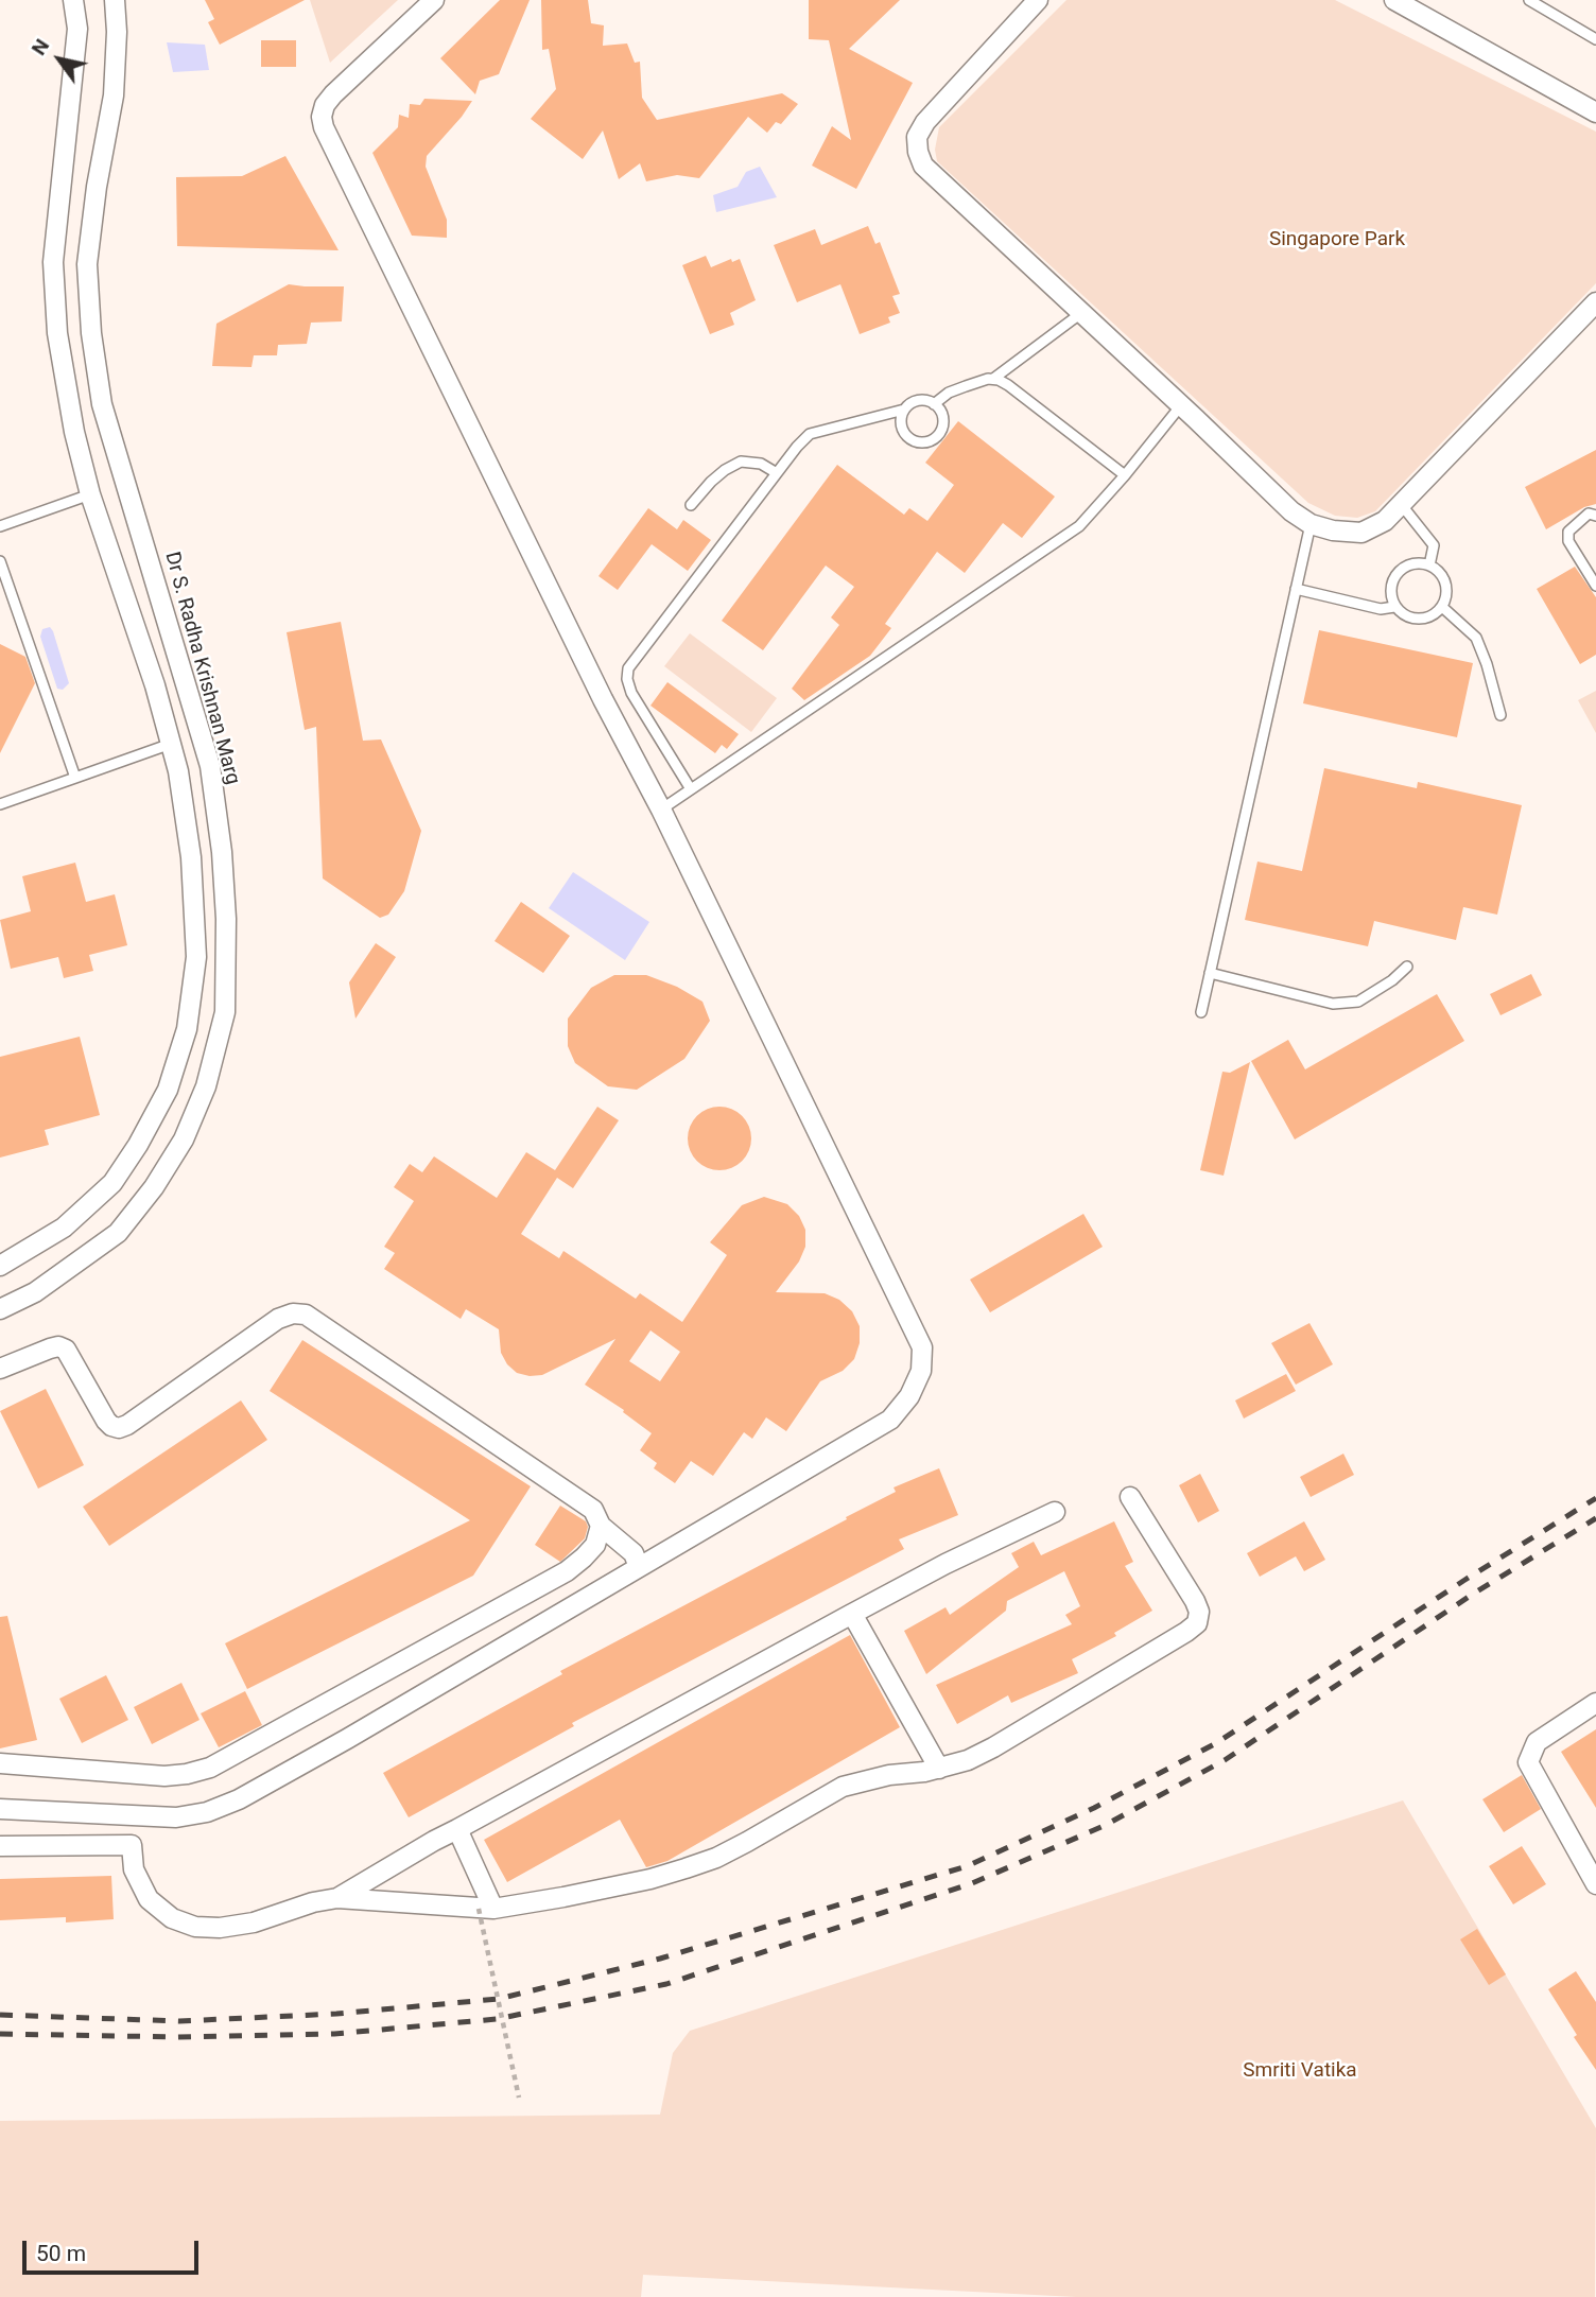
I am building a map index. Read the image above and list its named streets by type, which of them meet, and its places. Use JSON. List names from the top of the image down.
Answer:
{
  "streets": {
    "street": ["Dr S. Radha Krishnan Marg"]
  },
  "parks": ["Singapore Park", "Smriti Vatika"],
  "scale_bar": "50 m",
  "north": "top left"
}
